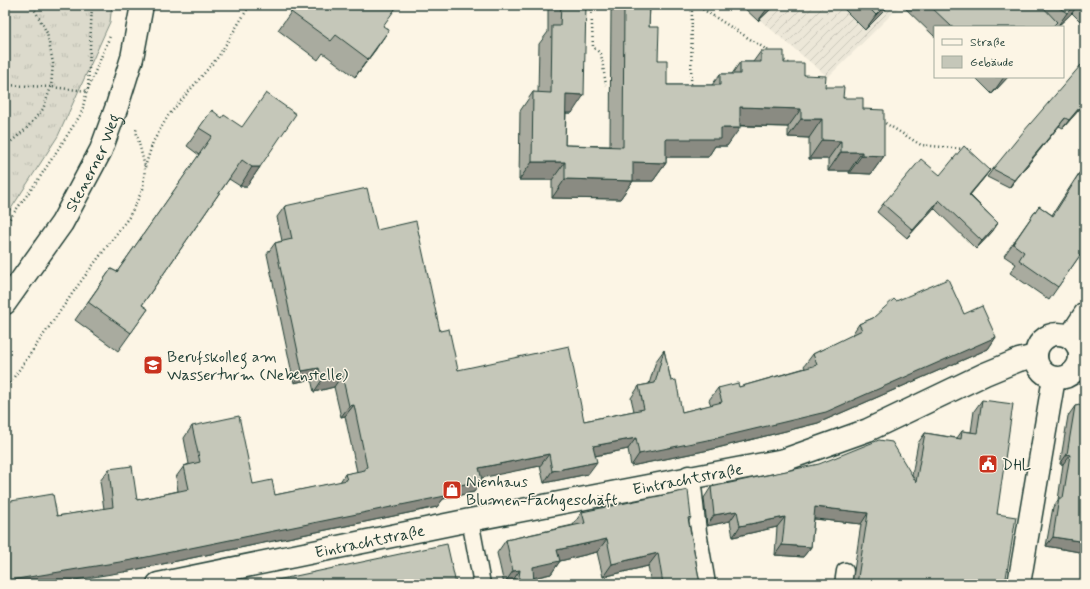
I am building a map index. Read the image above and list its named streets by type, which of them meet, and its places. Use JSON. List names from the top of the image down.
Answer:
{
  "streets": {
    "street": ["Stenerner Weg", "Eintrachtstraße"]
  },
  "places": {
    "school or university": ["Berufskolleg am Wasserturm (Nebenstelle)"],
    "public building": ["DHL"],
    "shop": ["Nienhaus Blumen-Fachgeschäft"]
  },
  "legend": ["Straße", "Gebäude"]
}
